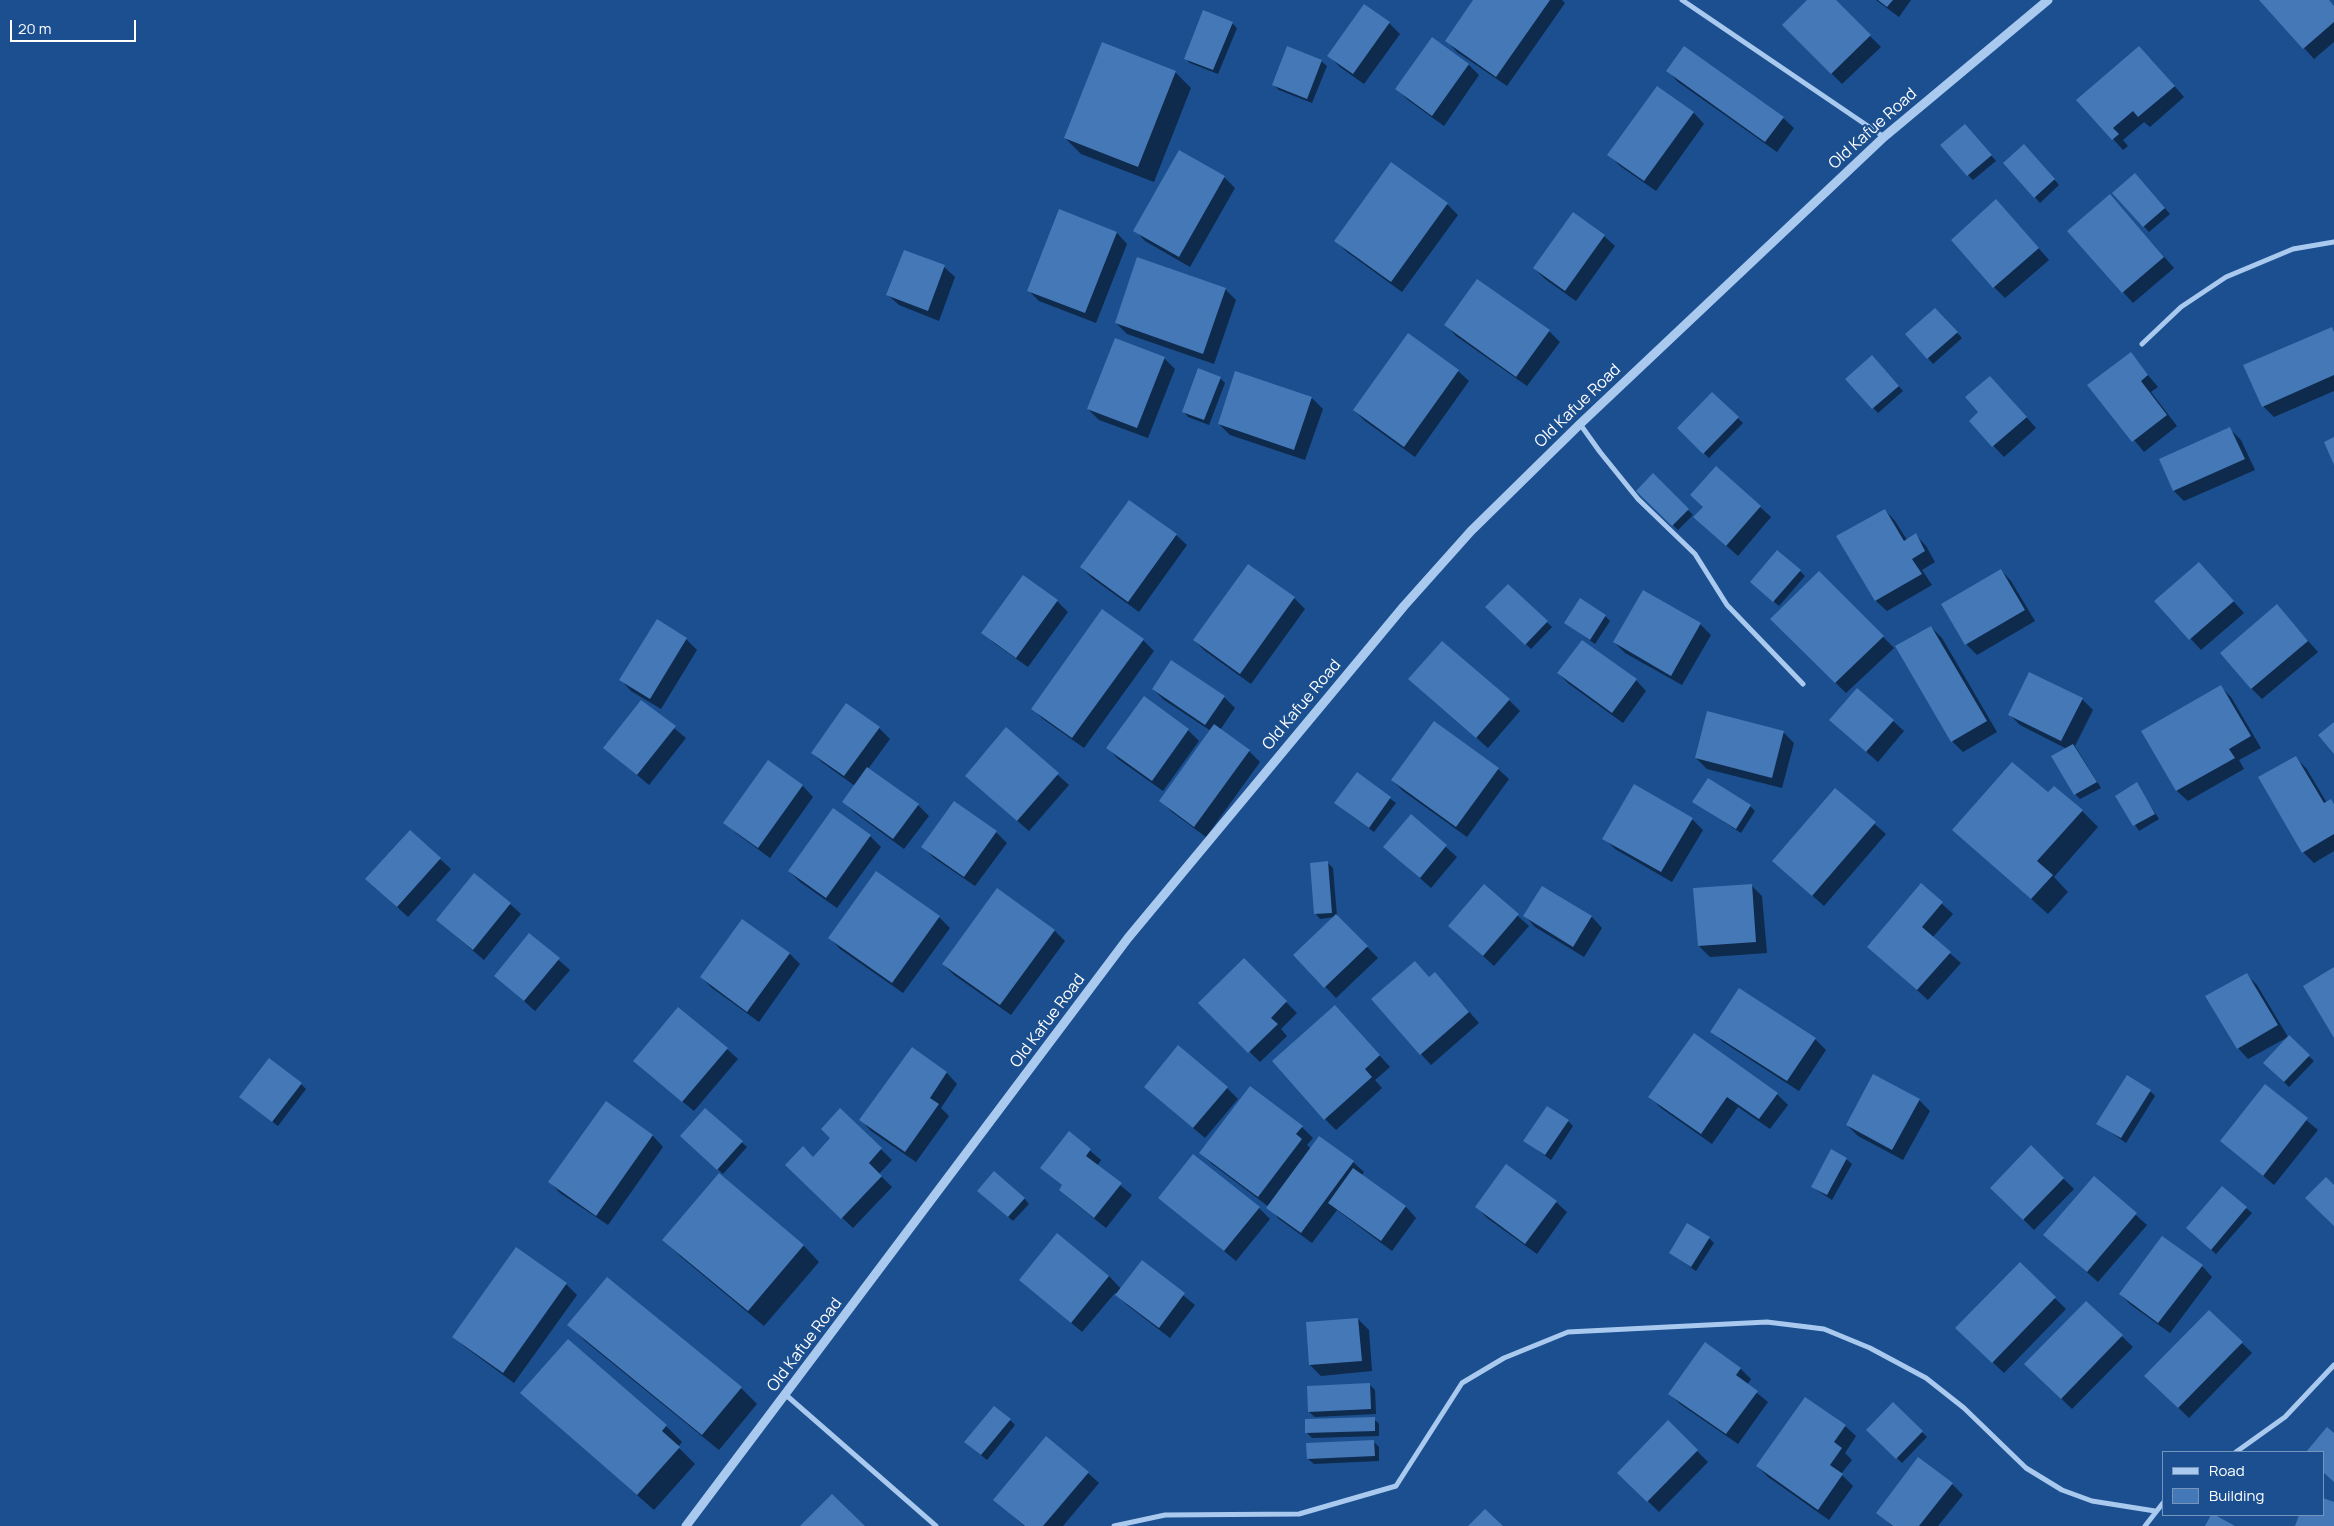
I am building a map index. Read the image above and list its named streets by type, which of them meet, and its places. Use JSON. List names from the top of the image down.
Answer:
{
  "streets": {
    "street": ["Old Kafue Road"]
  },
  "legend": ["Road", "Building"],
  "scale_bar": "20 m"
}
